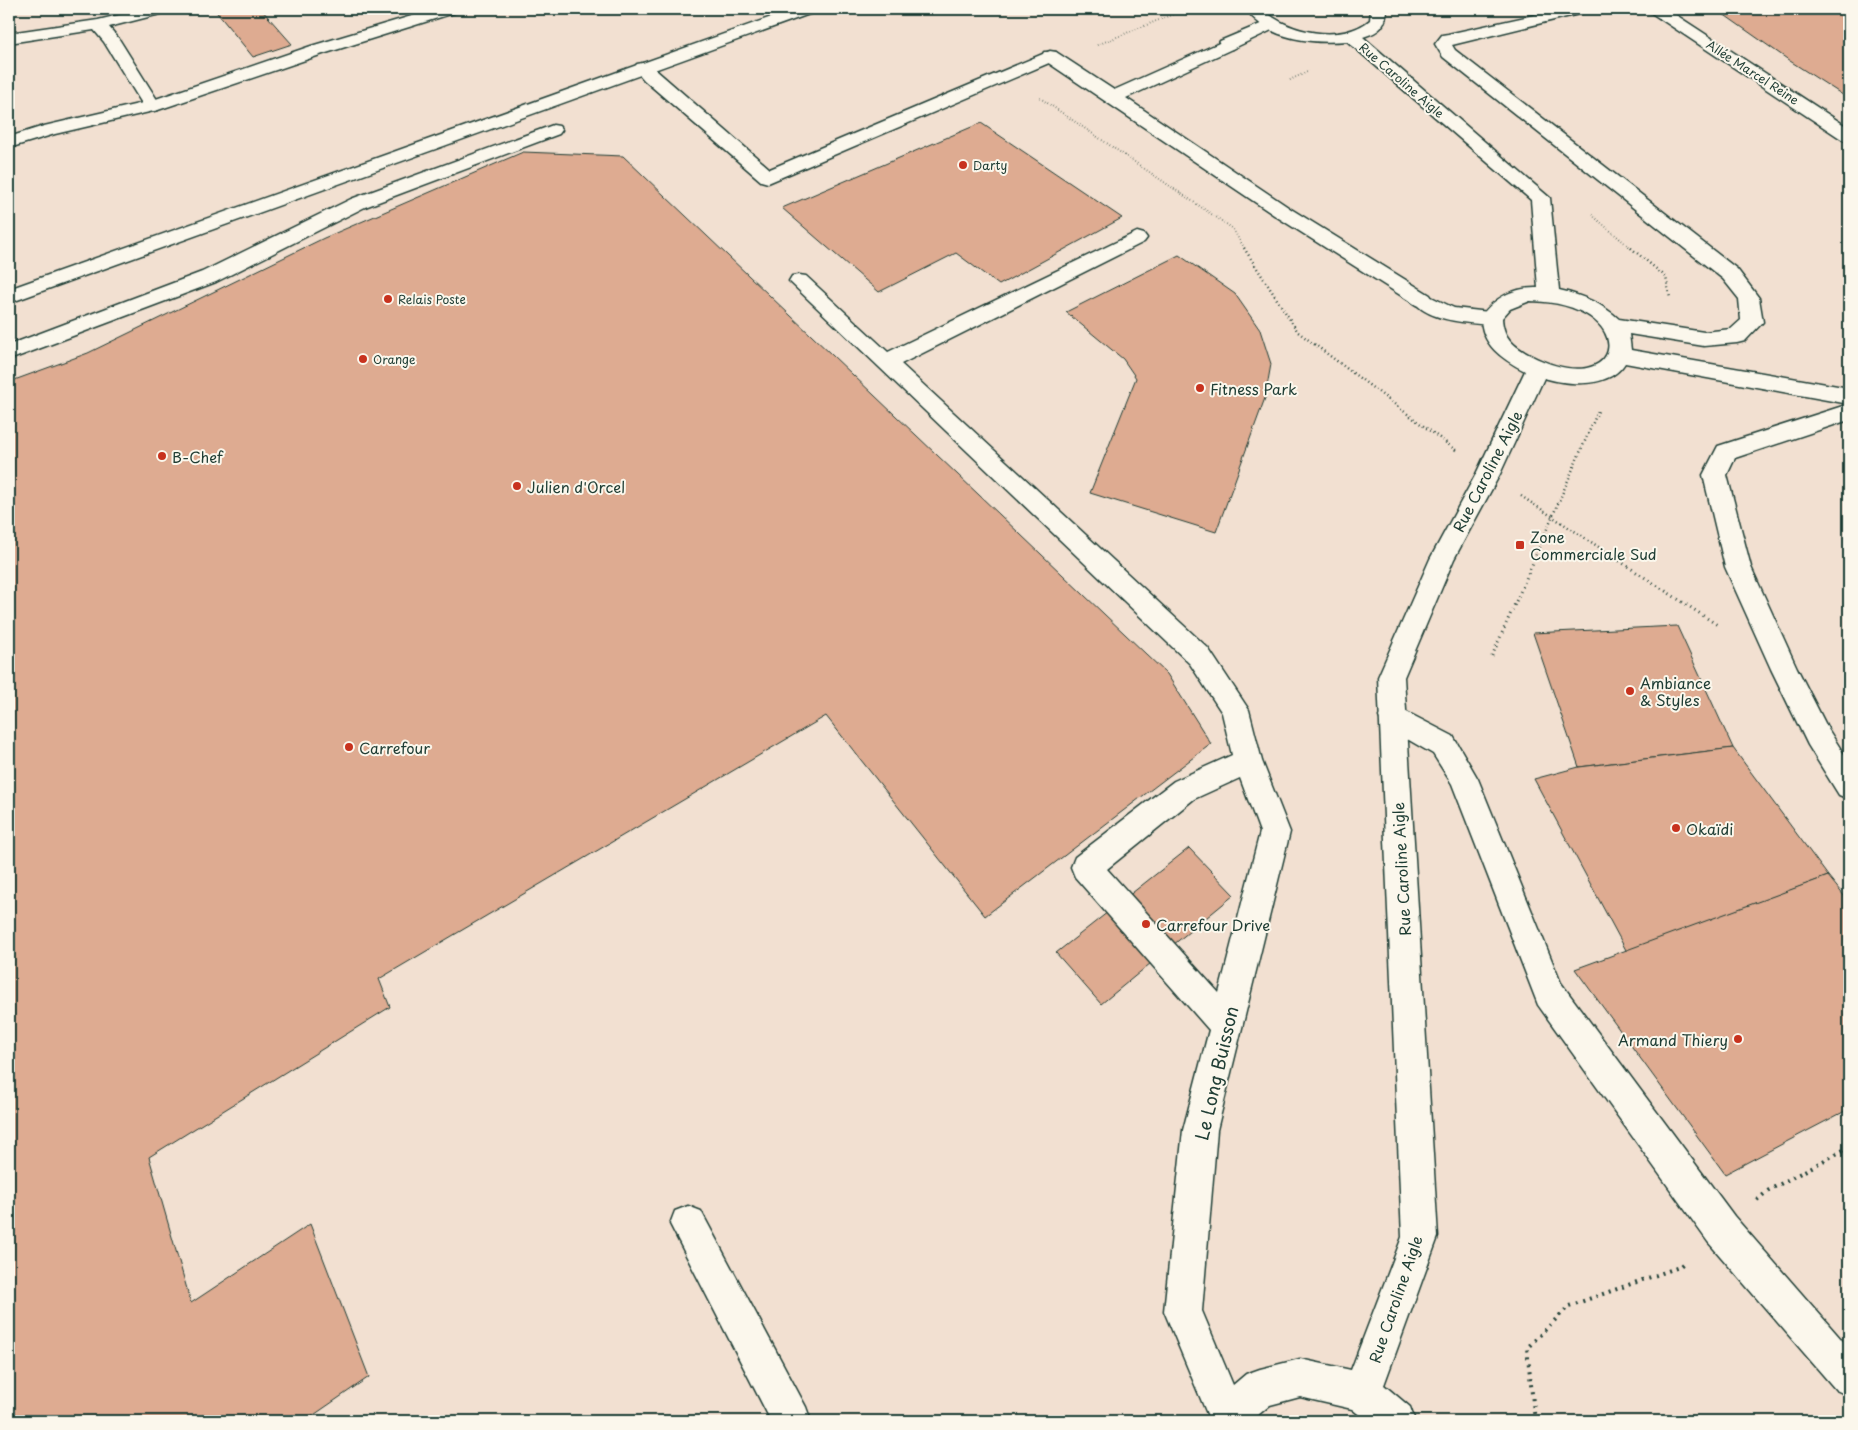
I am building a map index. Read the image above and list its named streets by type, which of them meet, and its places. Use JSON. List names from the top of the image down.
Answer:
{
  "streets": {
    "street": ["Allée Marcel Reine", "Rue Caroline Aigle", "Le Long Buisson"]
  },
  "places": {
    "other": [
      "Darty",
      "Relais Poste",
      "Orange",
      "Fitness Park",
      "B-Chef",
      "Julien d'Orcel",
      "Ambiance & Styles",
      "Carrefour",
      "Okaïdi",
      "Carrefour Drive",
      "Armand Thiery"
    ],
    "transit": ["Zone Commerciale Sud"]
  }
}
